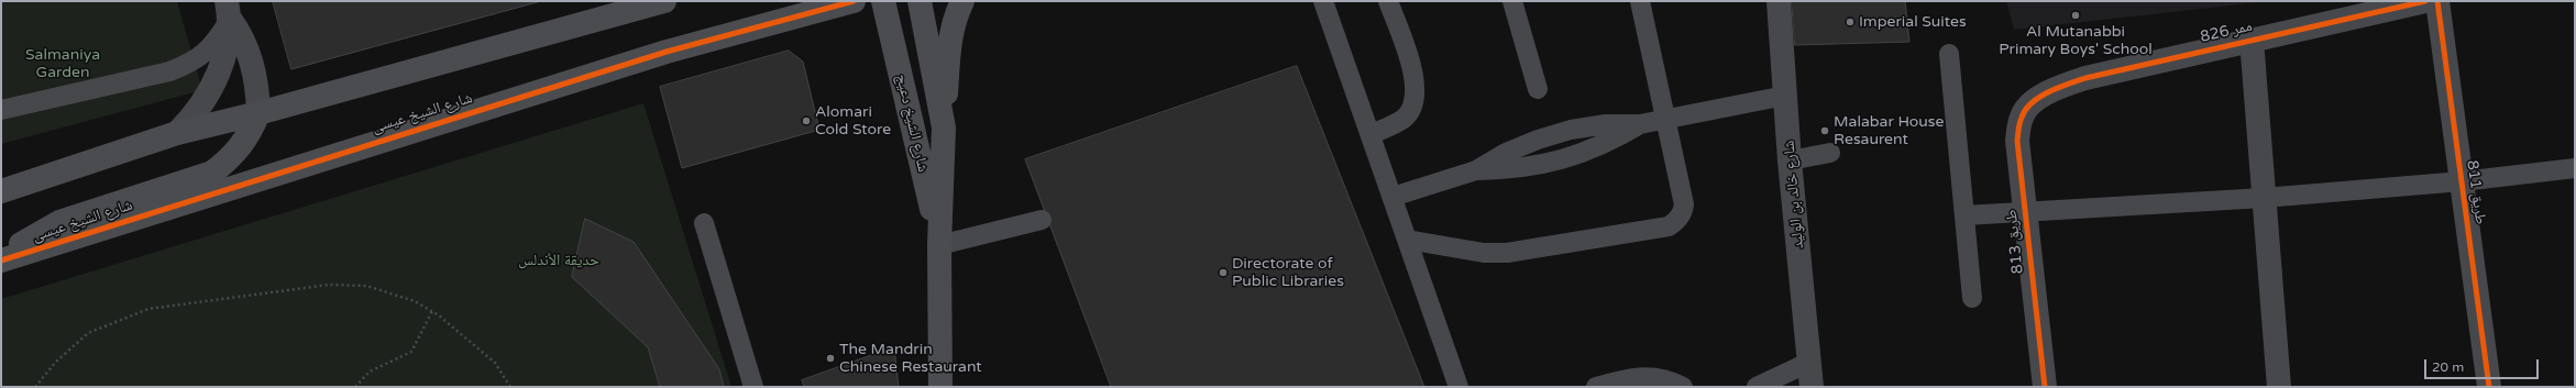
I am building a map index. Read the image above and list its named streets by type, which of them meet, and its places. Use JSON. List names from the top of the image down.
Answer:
{
  "streets": {
    "street": [
      "ممر 826",
      "شارع الشيخ عيسى",
      "شارع الشيخ دعيج",
      "طريق 811",
      "شارع خالد بن الوليد",
      "طريق 813"
    ]
  },
  "crossings": [
    ["ممر 826", "طريق 813"]
  ],
  "parks": ["Salmaniya Garden", "حديقة الأندلس"],
  "places": [
    "Al Mutanabbi Primary Boys' School",
    "Imperial Suites",
    "Alomari Cold Store",
    "Malabar House Resaurent",
    "Directorate of Public Libraries",
    "The Mandrin Chinese Restaurant"
  ],
  "scale_bar": "20 m"
}
